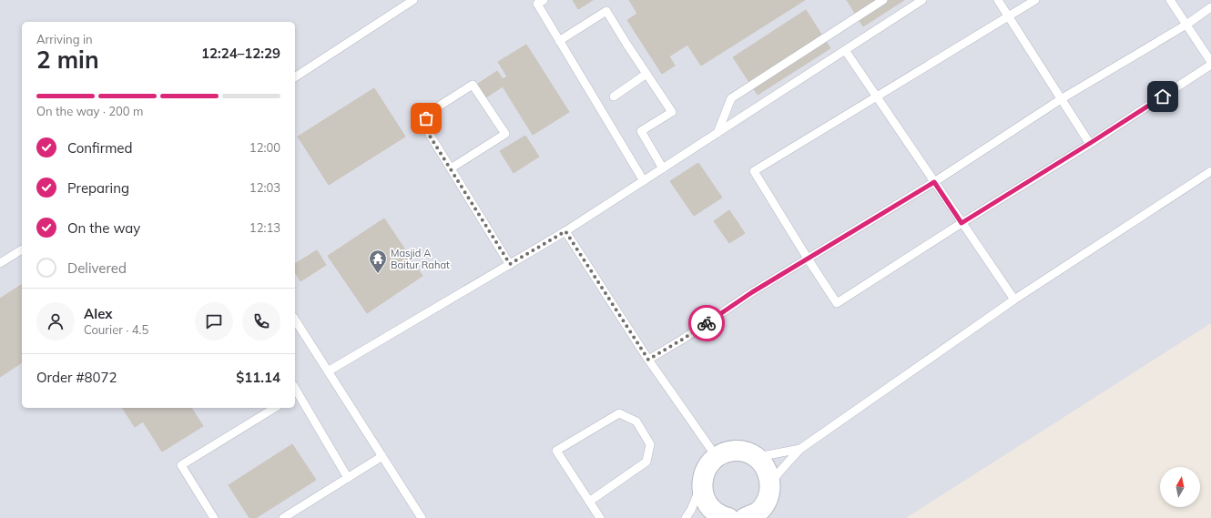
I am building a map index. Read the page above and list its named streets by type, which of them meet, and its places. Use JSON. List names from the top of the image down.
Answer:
{
  "places": {
    "temple": ["Masjid A Baitur Rahat"]
  },
  "north": "top",
  "page": {
    "heading": ["2 min", "Arriving in", "12:24–12:29"],
    "panel": [
      "Alex",
      "Courier · 4.5",
      "Order #8072",
      "$11.14"
    ],
    "bar": "On the way · 200 m",
    "list": [
      ["Confirmed", "12:00"],
      ["Preparing", "12:03"],
      ["On the way", "12:13"],
      "Delivered"
    ]
  }
}
